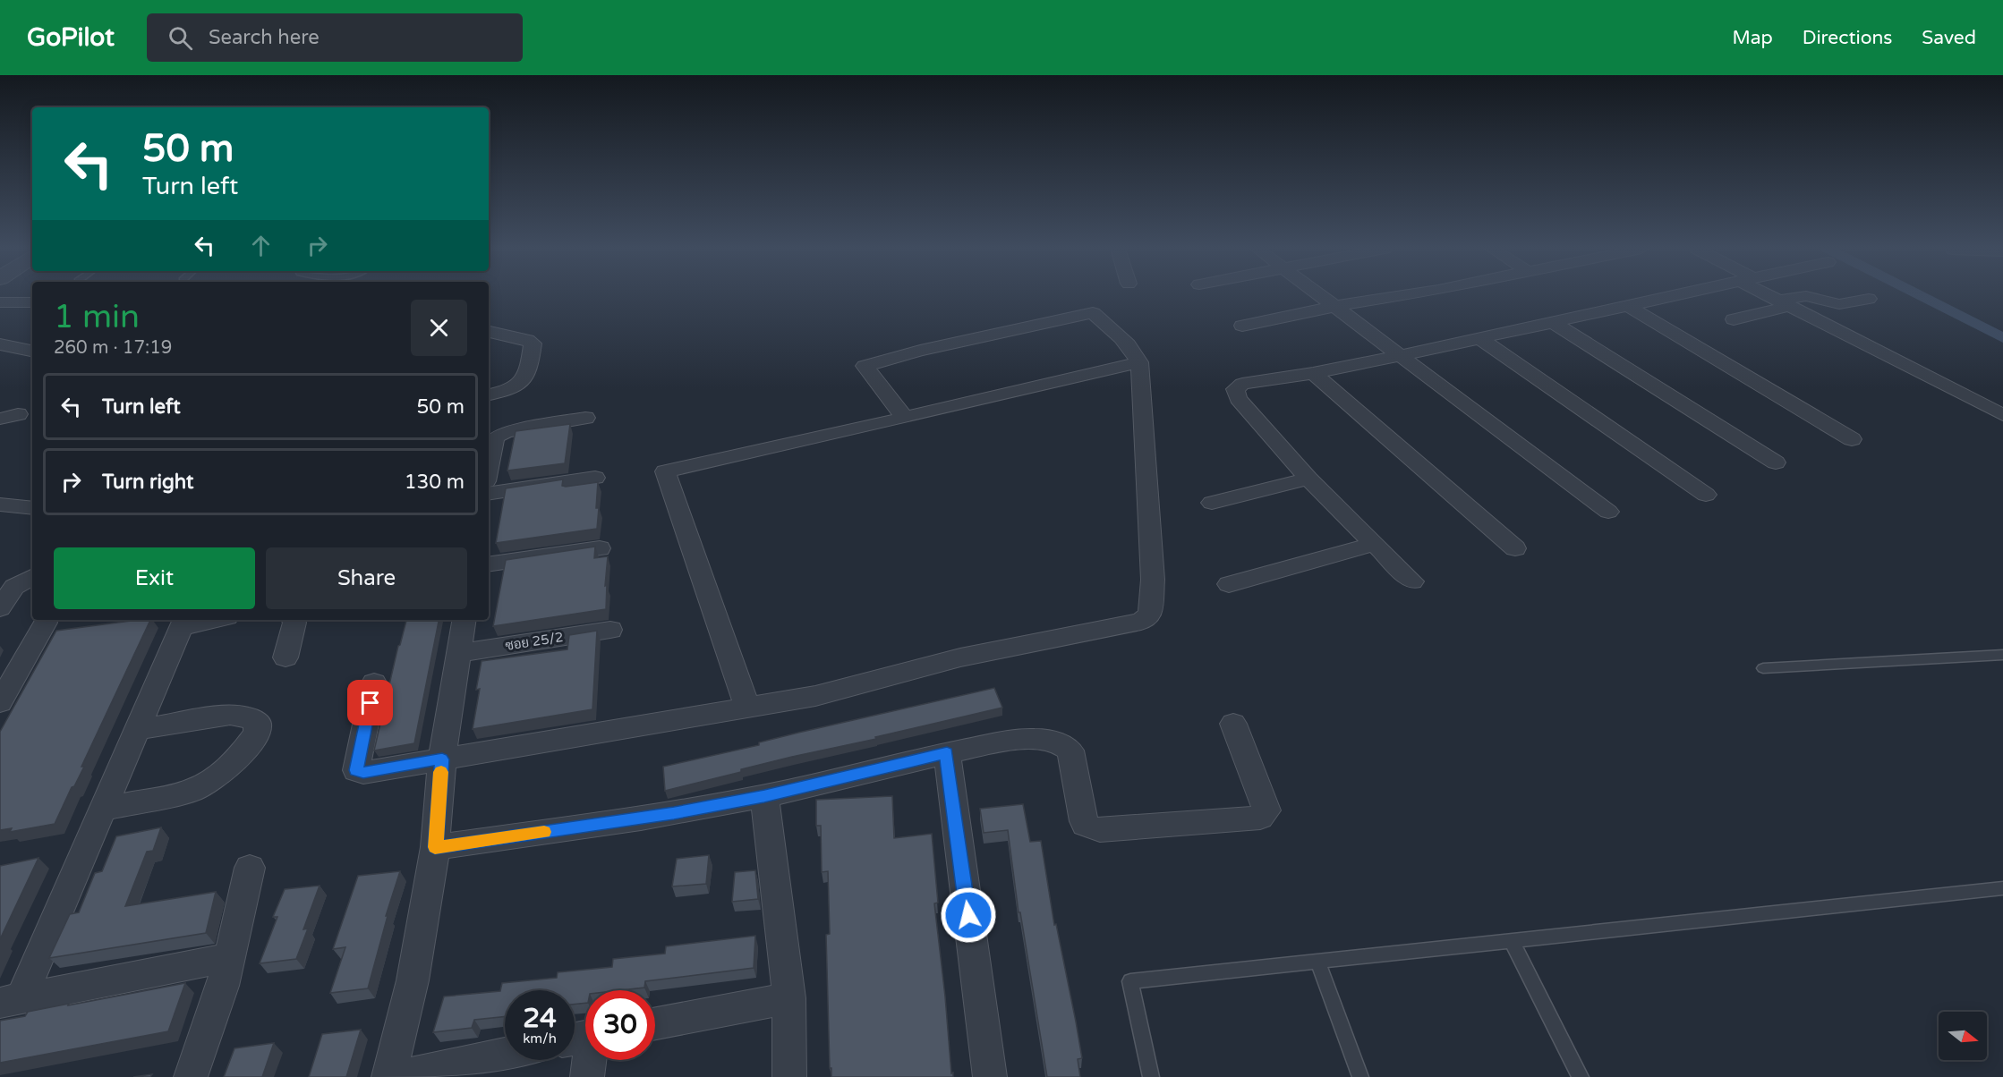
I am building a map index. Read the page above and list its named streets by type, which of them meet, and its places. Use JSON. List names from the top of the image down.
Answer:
{
  "streets": {
    "street": ["ซอย 25/2"]
  },
  "north": "right",
  "page": {
    "header": "GoPilot",
    "search": "Search here",
    "nav": ["Map", "Directions", "Saved"],
    "turn": ["50 m", "Turn left"],
    "heading": ["1 min", "260 m · 17:19"],
    "list": [
      {
        "name": "Turn left",
        "value": "50 m"
      },
      {
        "name": "Turn right",
        "value": "130 m"
      }
    ],
    "buttons": ["Exit", "Share"],
    "speed": "24 km/h",
    "limit": "30"
  }
}
